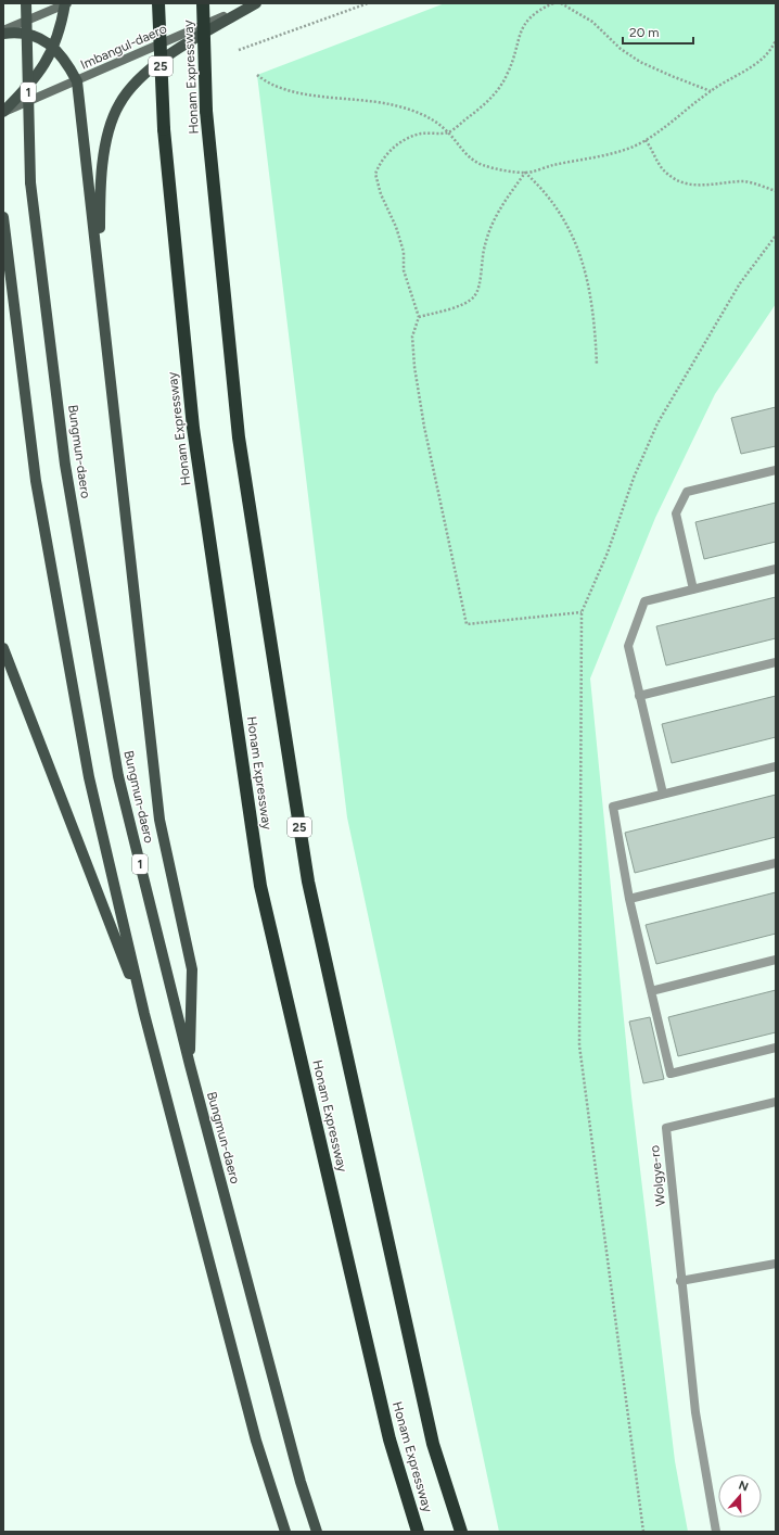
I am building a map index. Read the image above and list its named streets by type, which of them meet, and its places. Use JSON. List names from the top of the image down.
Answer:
{
  "streets": {
    "highway": ["25", "Honam Expressway"],
    "main road": ["Imbangul-daero", "1", "Bungmun-daero"],
    "street": ["Wolgye-ro"]
  },
  "scale_bar": "20 m",
  "north": "top"
}
